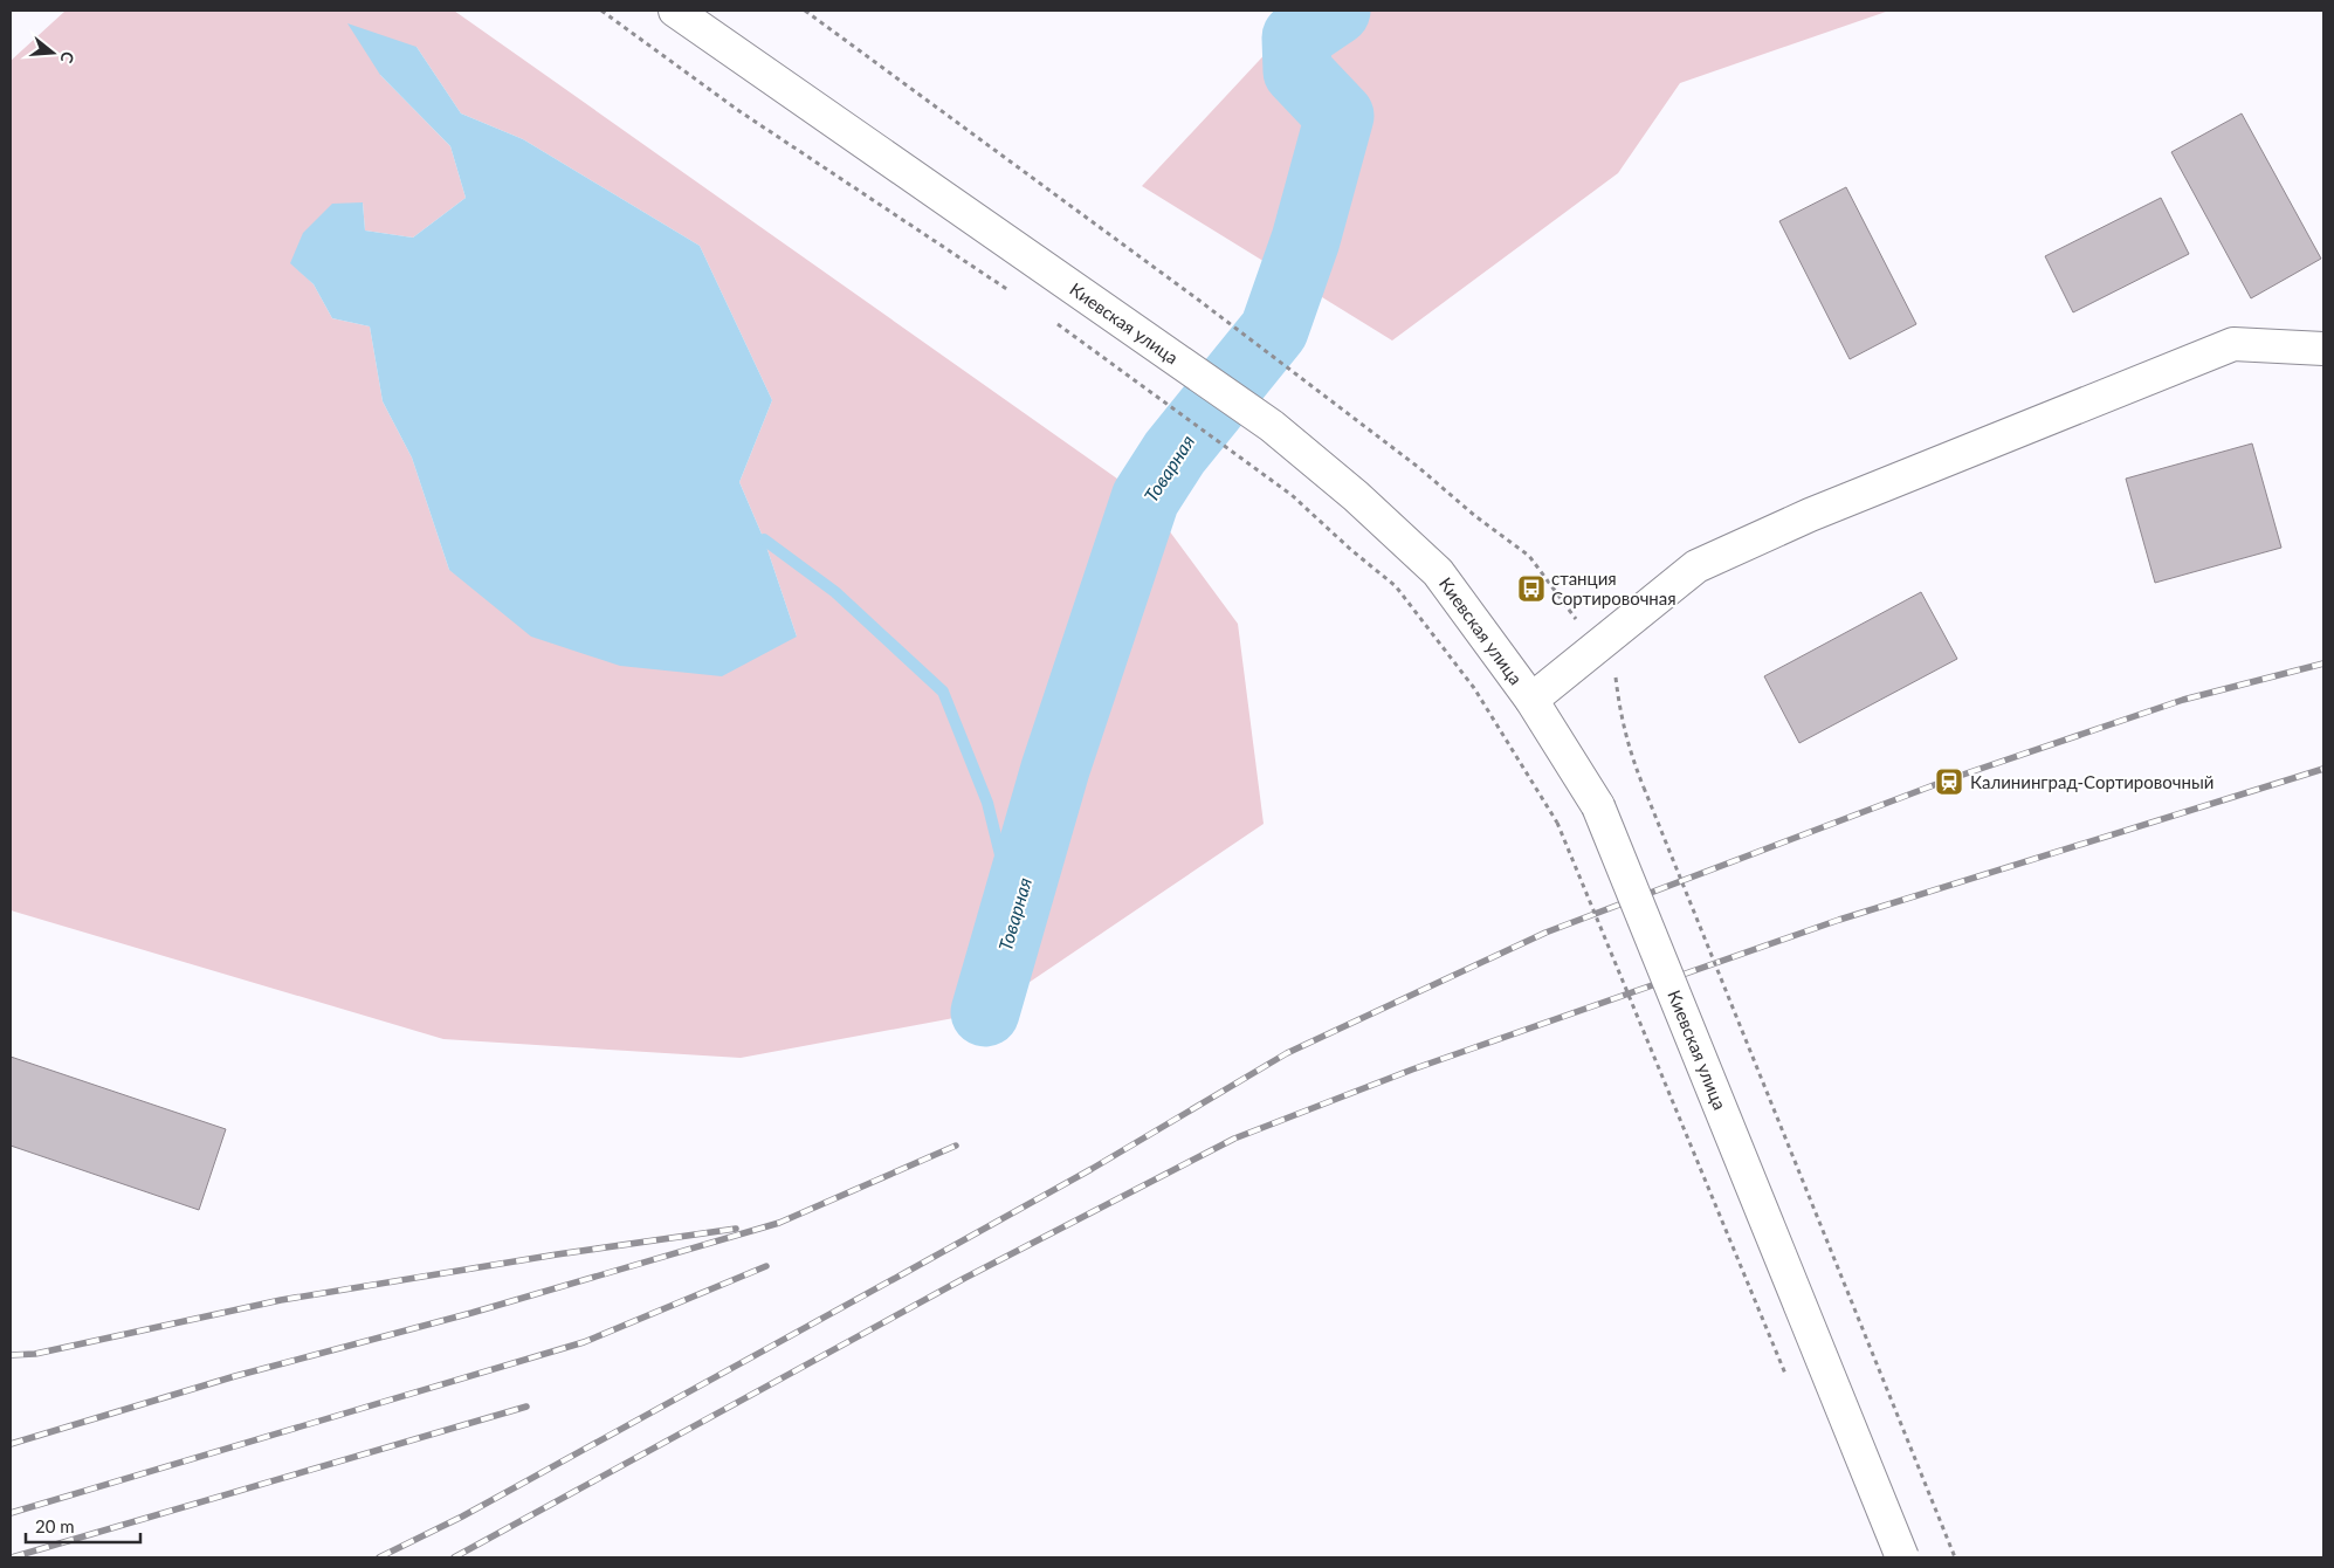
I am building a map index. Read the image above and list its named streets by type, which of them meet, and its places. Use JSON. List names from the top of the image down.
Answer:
{
  "streets": {
    "main road": ["Киевская улица"]
  },
  "water": ["Товарная"],
  "places": {
    "bus stop": ["станция Сортировочная"],
    "station": ["Калининград-Сортировочный"]
  },
  "scale_bar": "20 m",
  "north": "right"
}
